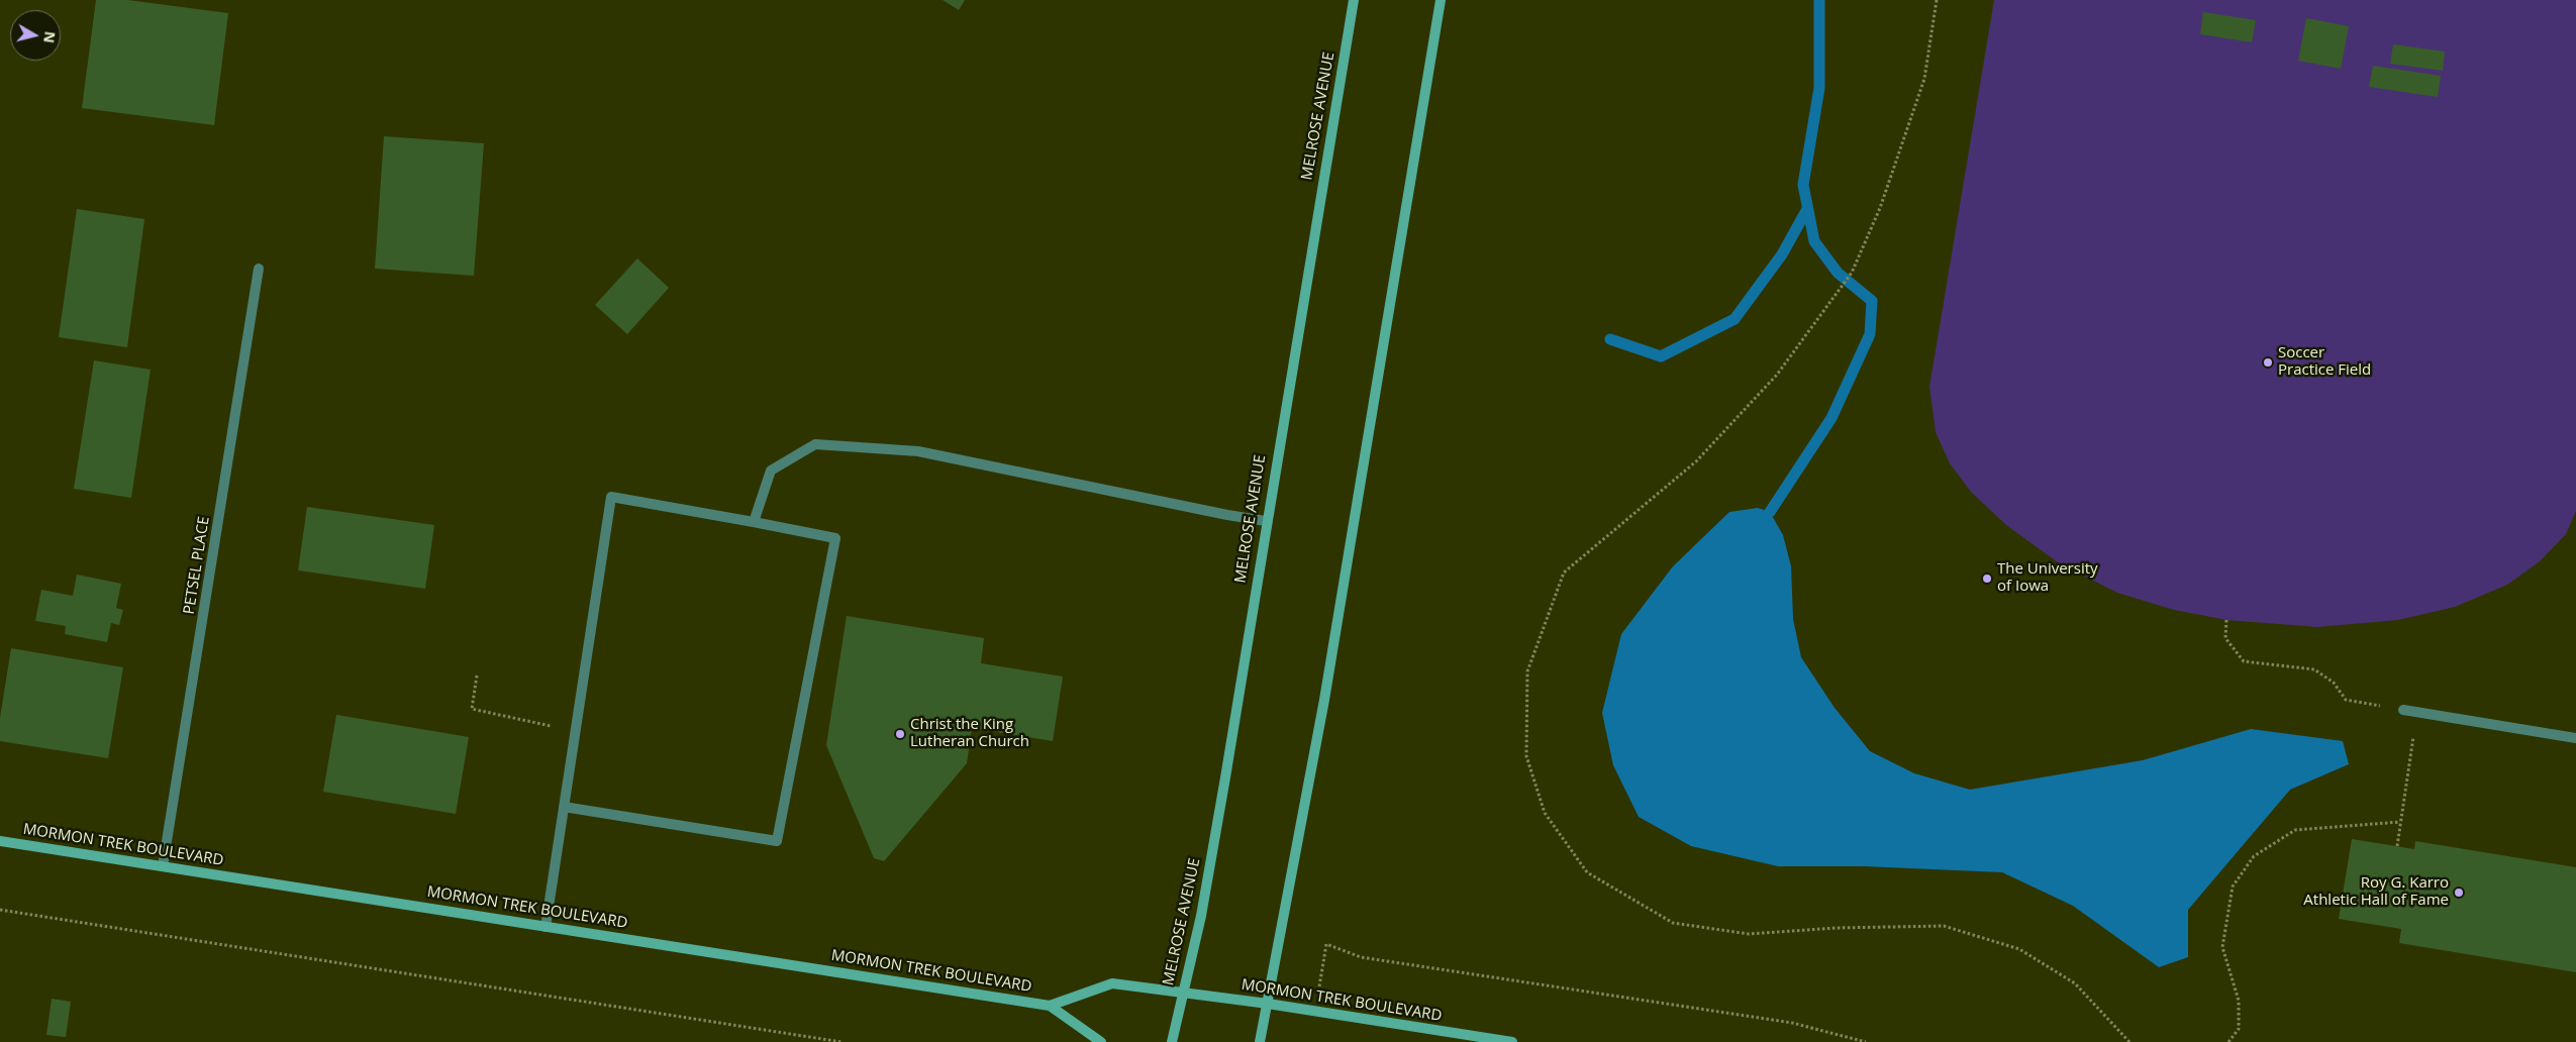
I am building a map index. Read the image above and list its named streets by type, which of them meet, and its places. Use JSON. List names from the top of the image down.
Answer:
{
  "streets": {
    "main road": ["MELROSE AVENUE", "MORMON TREK BOULEVARD"],
    "street": ["PETSEL PLACE"]
  },
  "crossings": [
    ["MELROSE AVENUE", "MORMON TREK BOULEVARD"],
    ["PETSEL PLACE", "MORMON TREK BOULEVARD"]
  ],
  "places": [
    "Soccer Practice Field",
    "The University of Iowa",
    "Christ the King Lutheran Church",
    "Roy G. Karro Athletic Hall of Fame"
  ],
  "north": "right"
}
